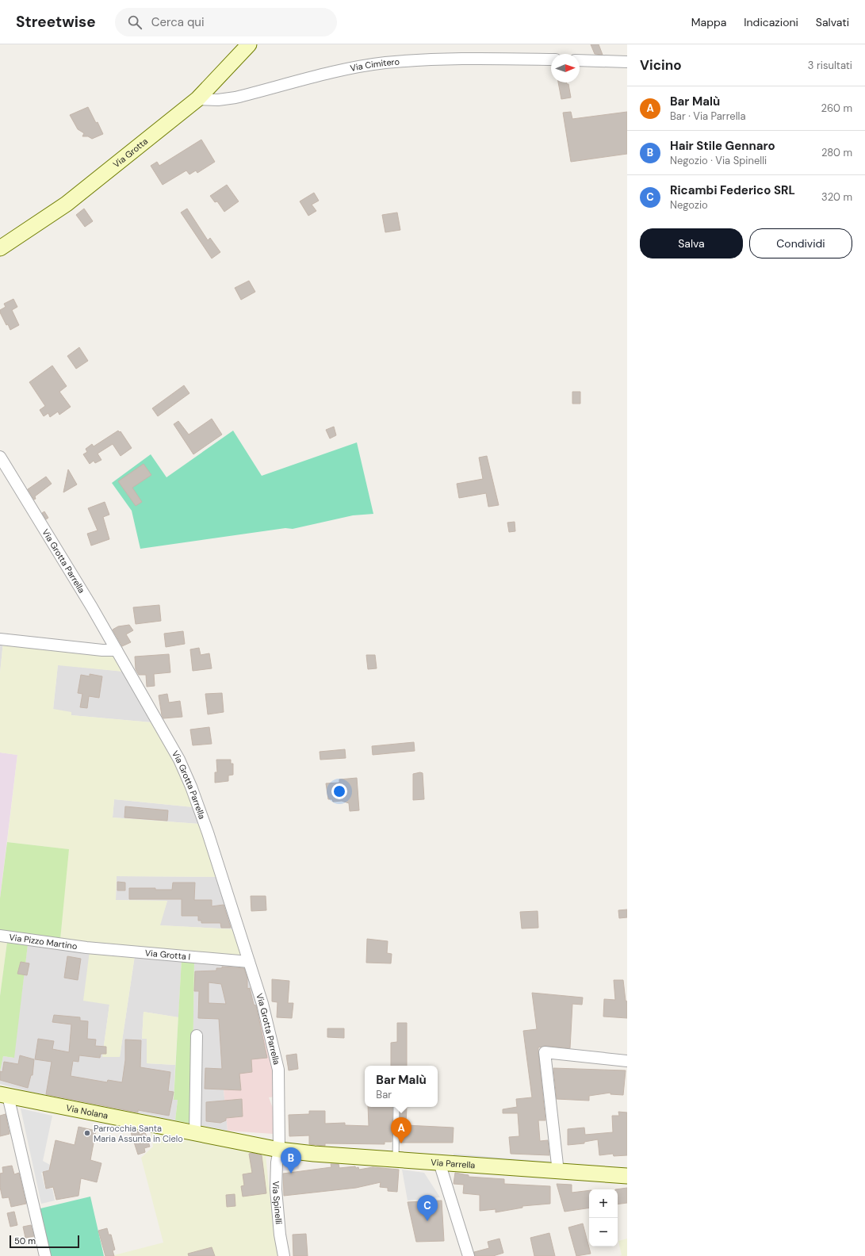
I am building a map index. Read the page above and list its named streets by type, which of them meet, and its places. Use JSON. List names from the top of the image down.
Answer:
{
  "streets": {
    "street": [
      "Via Cimitero",
      "Via Grotta",
      "Via Grotta Parrella",
      "Via Pizzo Martino",
      "Via Grotta I",
      "Via Nolana",
      "Via Parrella",
      "Via Spinelli"
    ]
  },
  "crossings": [
    ["Via Cimitero", "Via Grotta"],
    ["Via Grotta Parrella", "Via Grotta I"],
    ["Via Grotta Parrella", "Via Nolana"],
    ["Via Grotta Parrella", "Via Parrella"],
    ["Via Grotta Parrella", "Via Spinelli"],
    ["Via Pizzo Martino", "Via Grotta I"],
    ["Via Nolana", "Via Parrella"],
    ["Via Nolana", "Via Spinelli"],
    ["Via Parrella", "Via Spinelli"]
  ],
  "places": ["Parrocchia Santa Maria Assunta in Cielo"],
  "scale_bar": "50 m",
  "north": "right",
  "page": {
    "header": "Streetwise",
    "search": "Cerca qui",
    "nav": ["Mappa", "Indicazioni", "Salvati"],
    "heading": ["Vicino", "3 risultati"],
    "list": [
      {
        "mark": "A",
        "name": "Bar Malù",
        "note": "Bar · Via Parrella",
        "value": "260 m"
      },
      {
        "mark": "B",
        "name": "Hair Stile Gennaro",
        "note": "Negozio · Via Spinelli",
        "value": "280 m"
      },
      {
        "mark": "C",
        "name": "Ricambi Federico SRL",
        "note": "Negozio",
        "value": "320 m"
      }
    ],
    "buttons": ["Salva", "Condividi"],
    "popup": ["Bar Malù", "Bar"],
    "pins": ["A", "B", "C"],
    "map_buttons": ["+", "−"],
    "scale": "50 m"
  }
}
